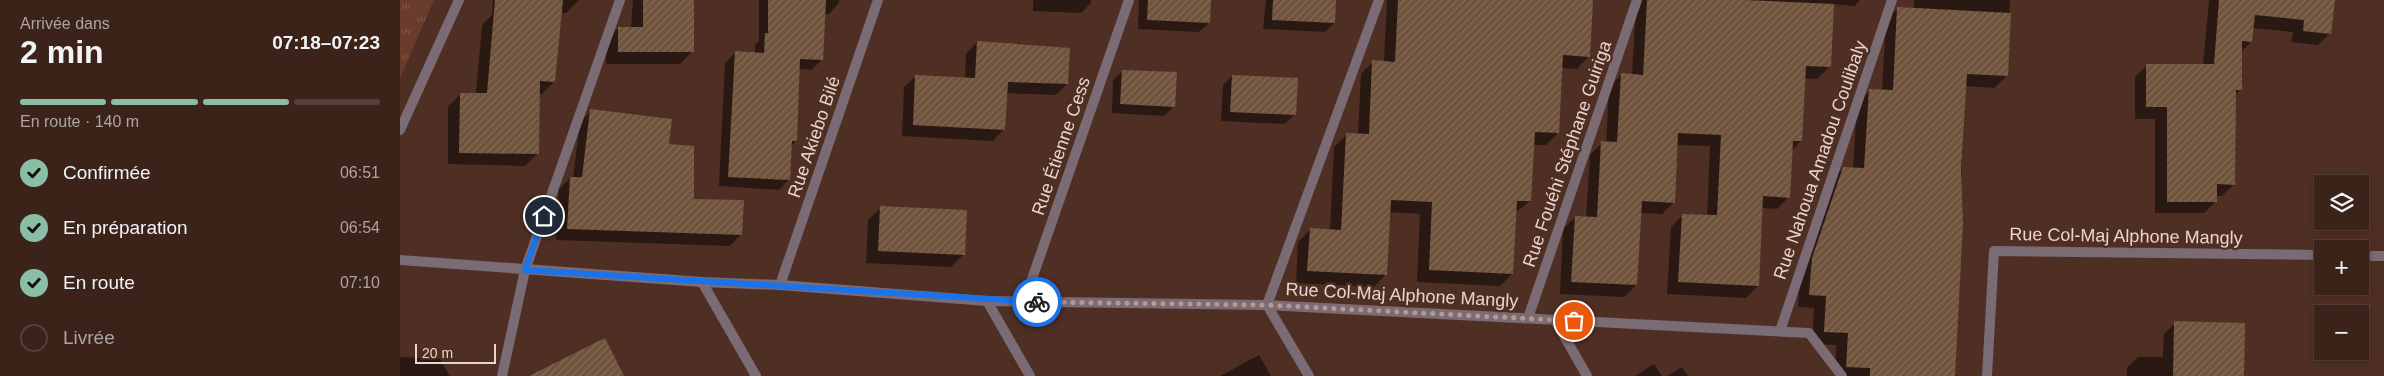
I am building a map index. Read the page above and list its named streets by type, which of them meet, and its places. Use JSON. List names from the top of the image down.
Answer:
{
  "streets": {
    "street": [
      "Rue Akiebo Bilé",
      "Rue Étienne Cess",
      "Rue Fouéhi Stéphane Guiriga",
      "Rue Nahoua Amadou Coulibaly",
      "Rue Col-Maj Alphone Mangly"
    ]
  },
  "crossings": [
    ["Rue Akiebo Bilé", "Rue Col-Maj Alphone Mangly"],
    ["Rue Étienne Cess", "Rue Col-Maj Alphone Mangly"],
    ["Rue Fouéhi Stéphane Guiriga", "Rue Col-Maj Alphone Mangly"],
    ["Rue Nahoua Amadou Coulibaly", "Rue Col-Maj Alphone Mangly"]
  ],
  "scale_bar": "20 m",
  "page": {
    "heading": ["2 min", "Arrivée dans", "07:18–07:23"],
    "bar": "En route · 140 m",
    "list": [
      ["Confirmée", "06:51"],
      ["En préparation", "06:54"],
      ["En route", "07:10"],
      "Livrée"
    ],
    "map_buttons": ["+", "−"],
    "scale": "20 m"
  }
}
